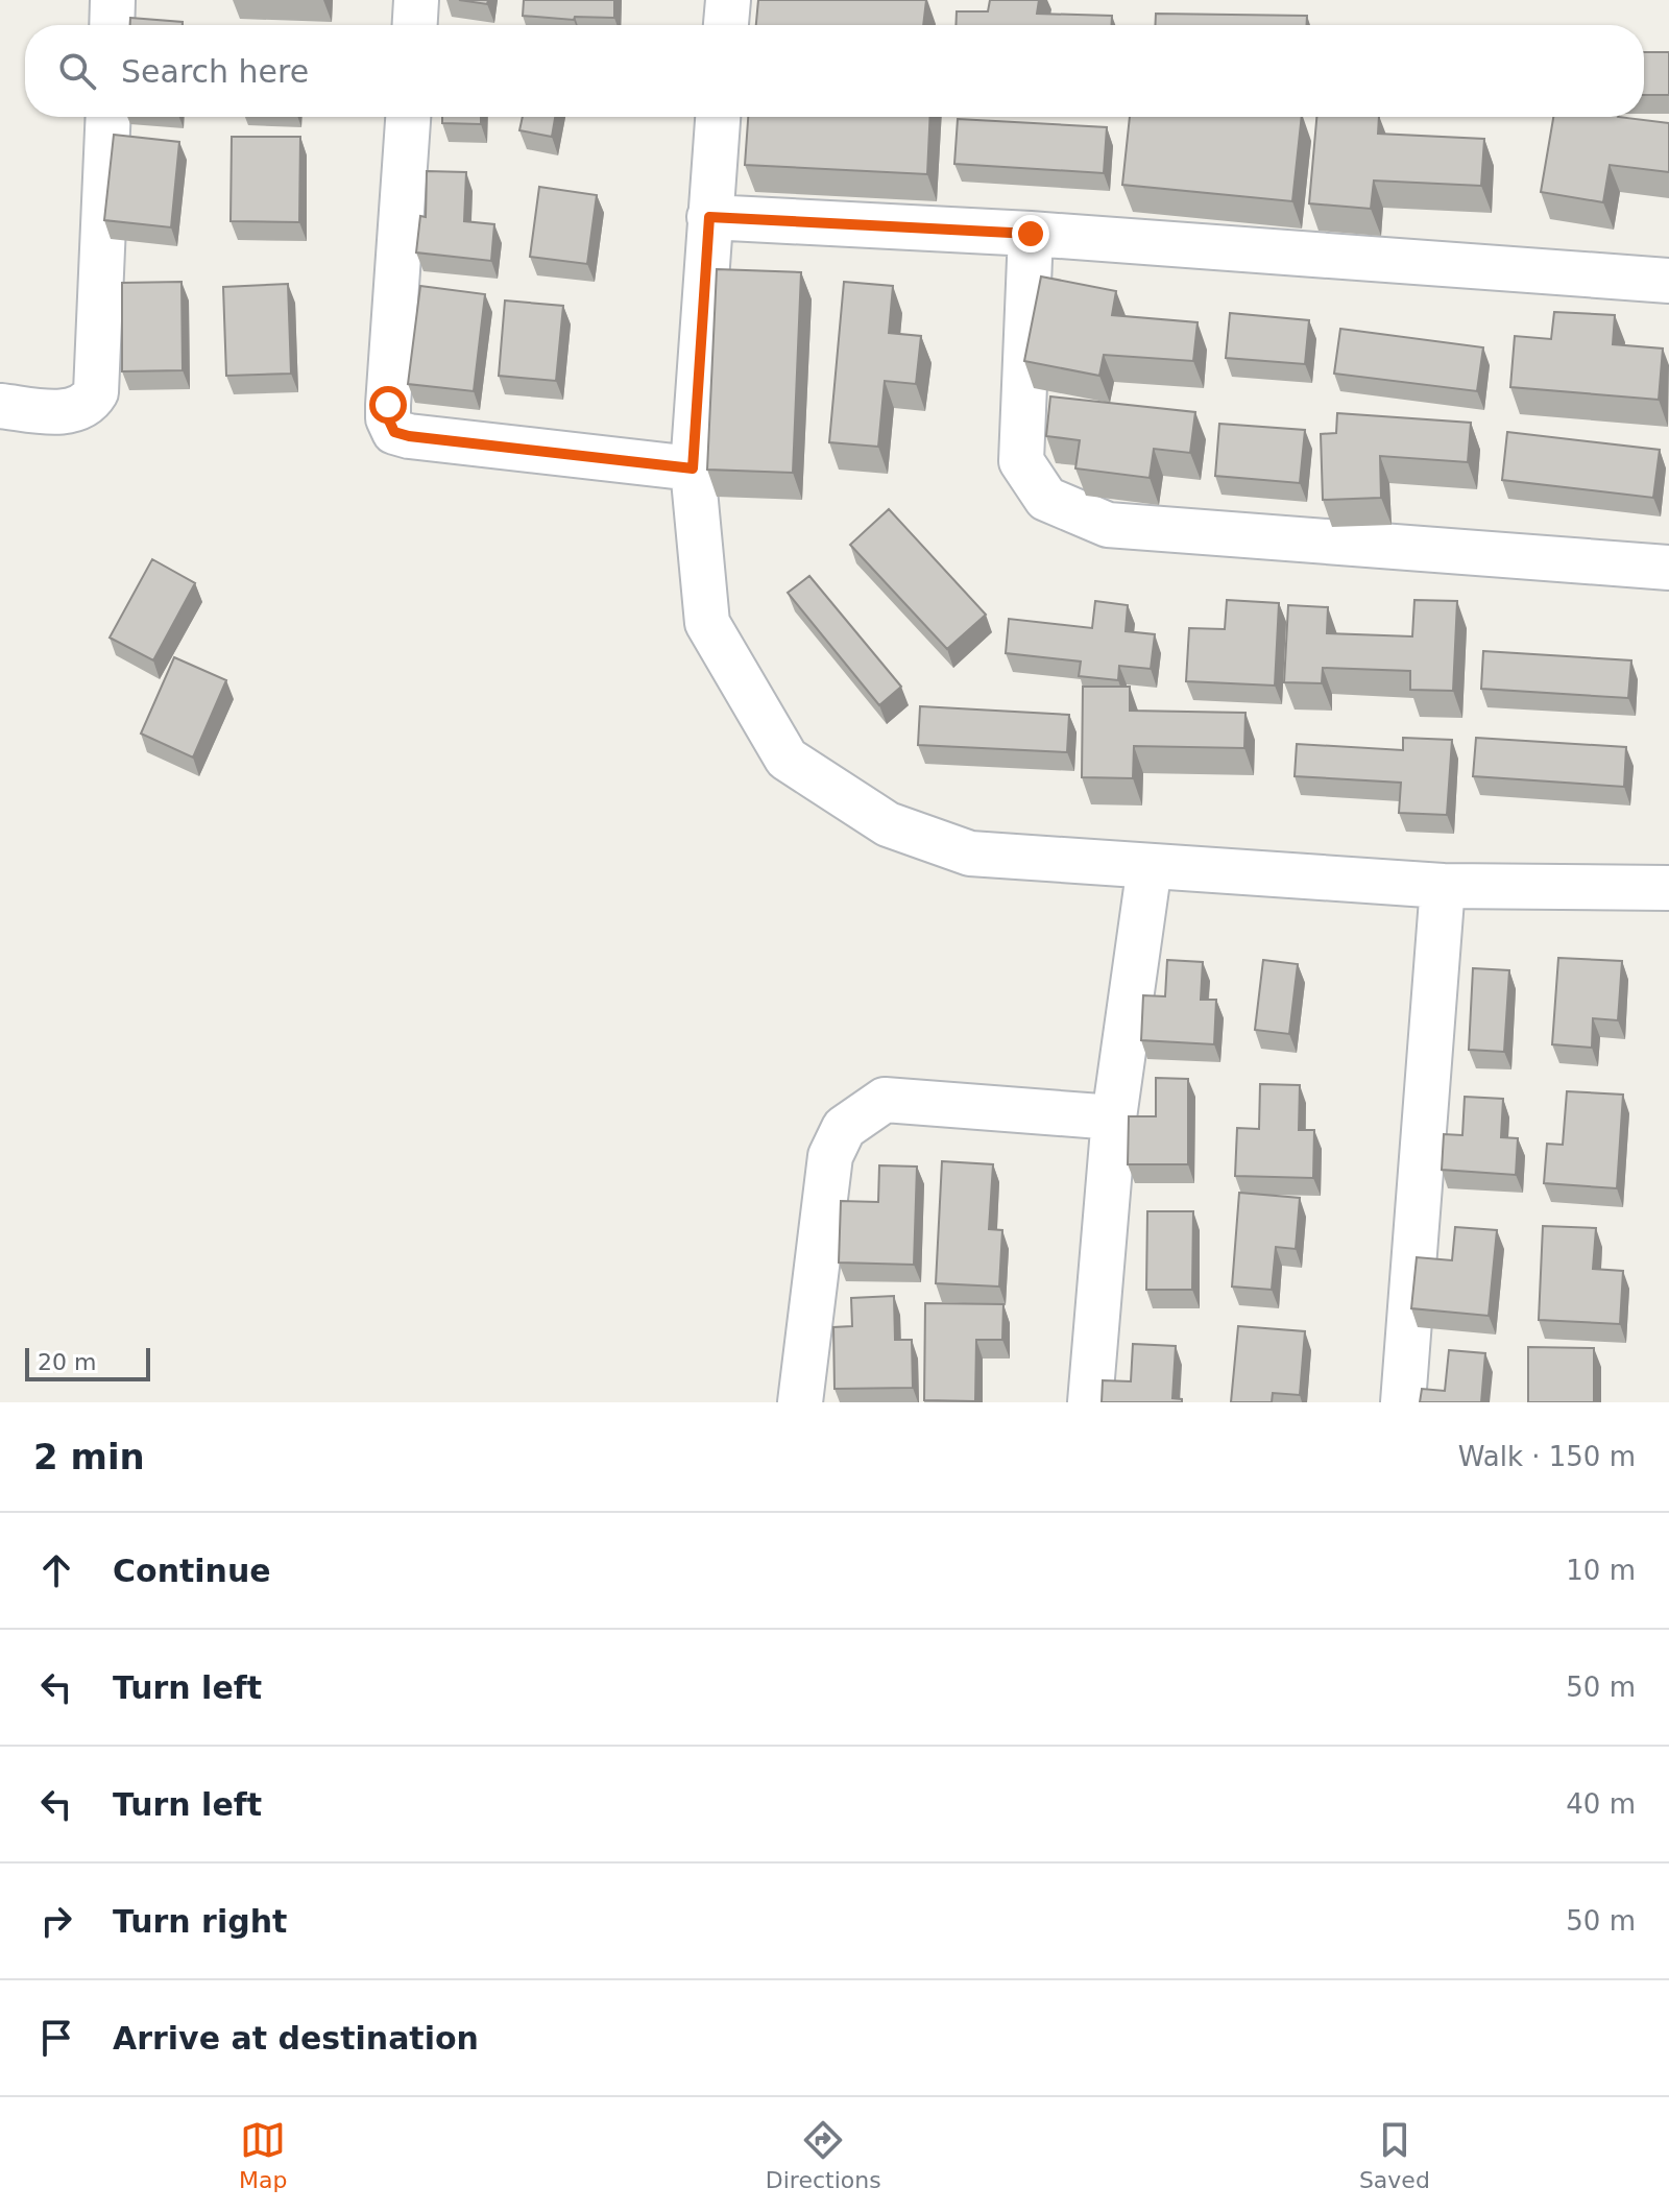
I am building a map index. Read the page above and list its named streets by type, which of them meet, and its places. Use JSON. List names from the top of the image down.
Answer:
{
  "scale_bar": "20 m",
  "page": {
    "search": "Search here",
    "scale": "20 m",
    "heading": ["2 min", "Walk · 150 m"],
    "list": [
      ["Continue", "10 m"],
      ["Turn left", "50 m"],
      ["Turn left", "40 m"],
      ["Turn right", "50 m"],
      "Arrive at destination"
    ],
    "nav": ["Map", "Directions", "Saved"]
  }
}
